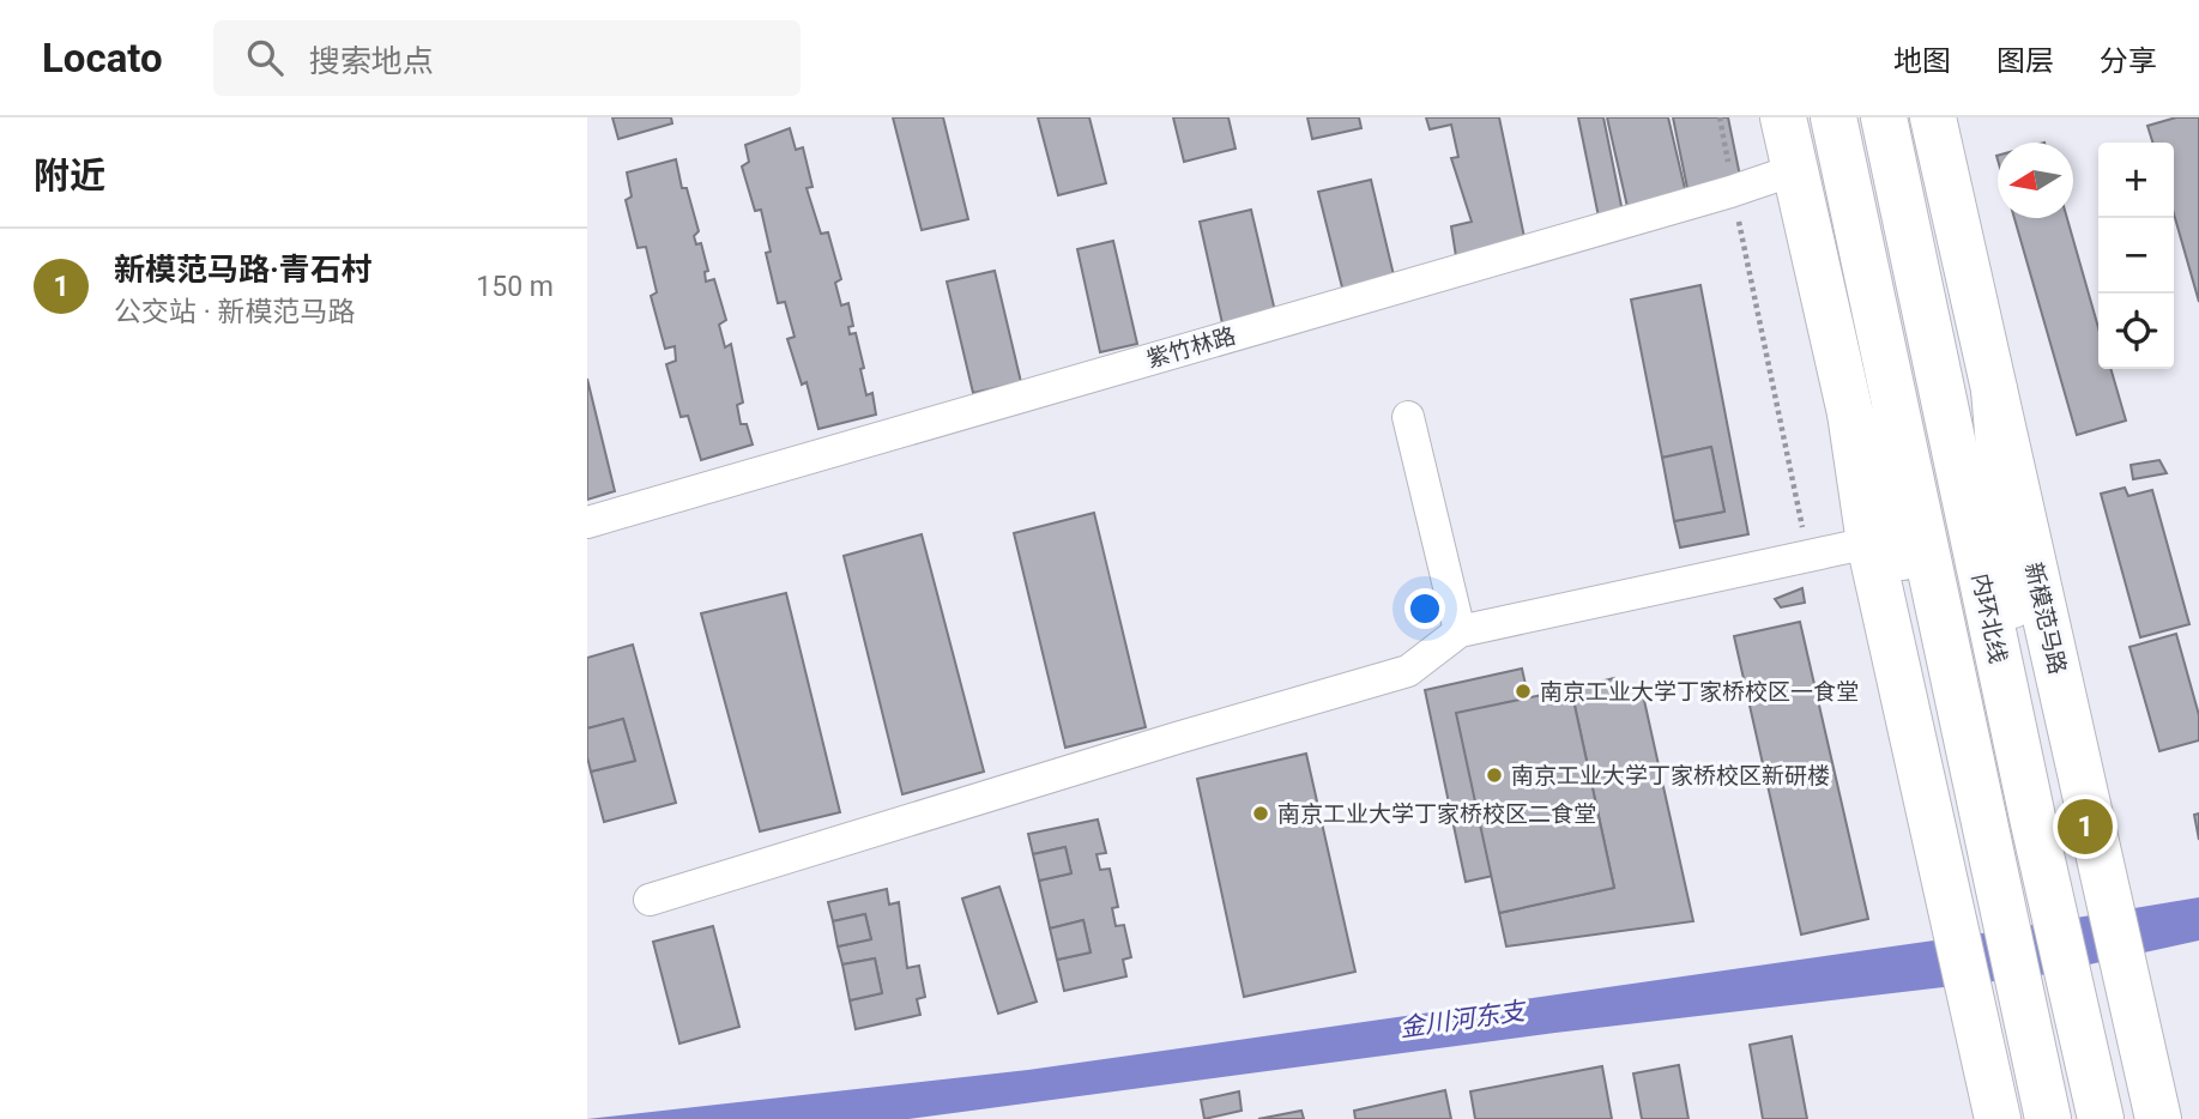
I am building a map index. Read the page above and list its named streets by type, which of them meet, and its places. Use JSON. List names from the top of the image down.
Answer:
{
  "streets": {
    "main road": ["内环北线", "新模范马路"],
    "street": ["紫竹林路"]
  },
  "water": ["金川河东支"],
  "places": ["南京工业大学丁家桥校区一食堂", "南京工业大学丁家桥校区新研楼", "南京工业大学丁家桥校区二食堂"],
  "north": "left",
  "page": {
    "header": "Locato",
    "search": "搜索地点",
    "nav": ["地图", "图层", "分享"],
    "heading": "附近",
    "map_buttons": ["+", "−"],
    "list": [
      {
        "mark": "1",
        "name": "新模范马路·青石村",
        "note": "公交站 · 新模范马路",
        "value": "150 m"
      }
    ],
    "pins": "1"
  }
}
